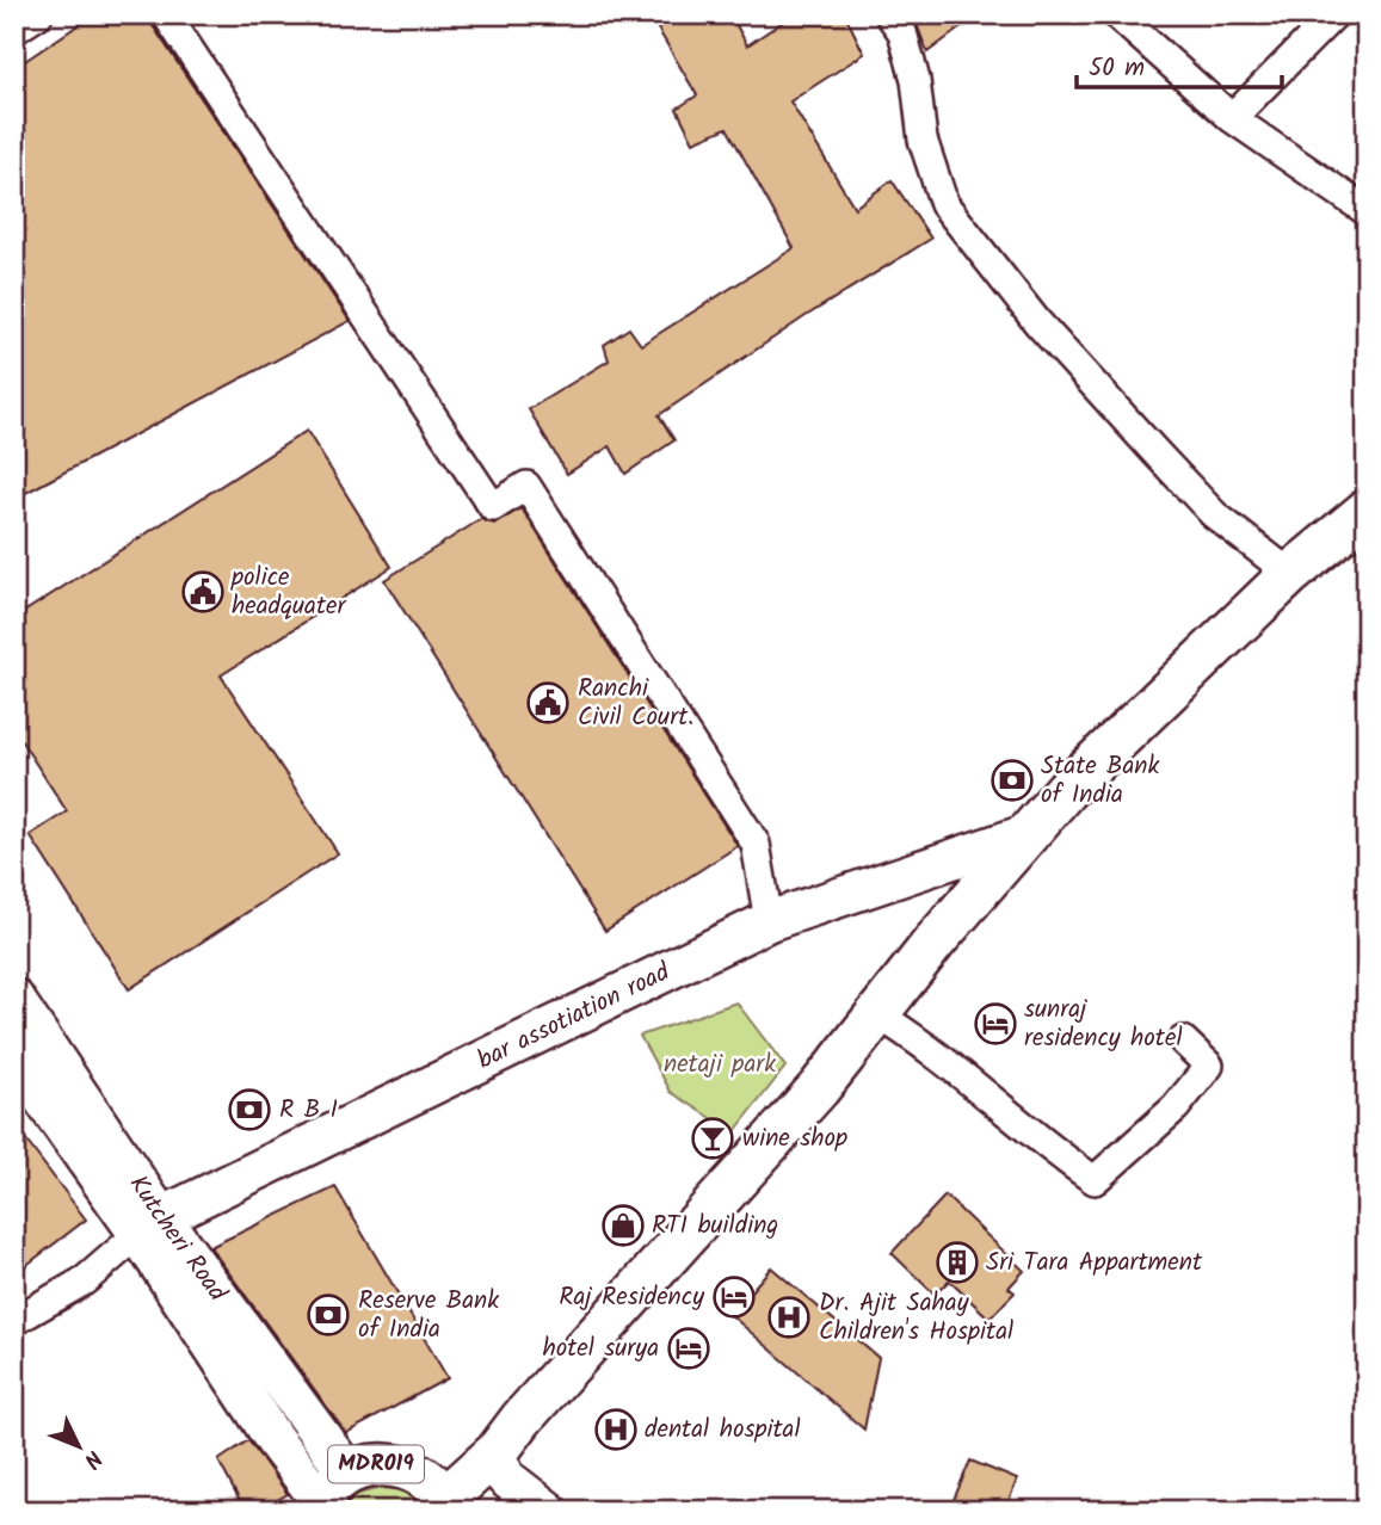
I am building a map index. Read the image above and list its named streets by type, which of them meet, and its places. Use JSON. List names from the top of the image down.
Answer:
{
  "streets": {
    "main road": ["bar assotiation road", "Kutcheri Road", "MDR019"]
  },
  "crossings": [
    ["bar assotiation road", "Kutcheri Road"]
  ],
  "parks": ["netaji park"],
  "places": {
    "public building": ["police headquater", "Ranchi Civil Court."],
    "bank": ["State Bank of India", "R B I", "Reserve Bank of India"],
    "hotel": ["sunraj residency hotel", "Raj Residency", "hotel surya"],
    "bar": ["wine shop"],
    "shop": ["RTI building"],
    "building": ["Sri Tara Appartment"],
    "hospital": ["Dr. Ajit Sahay Children's Hospital", "dental hospital"]
  },
  "scale_bar": "50 m",
  "north": "bottom right"
}
